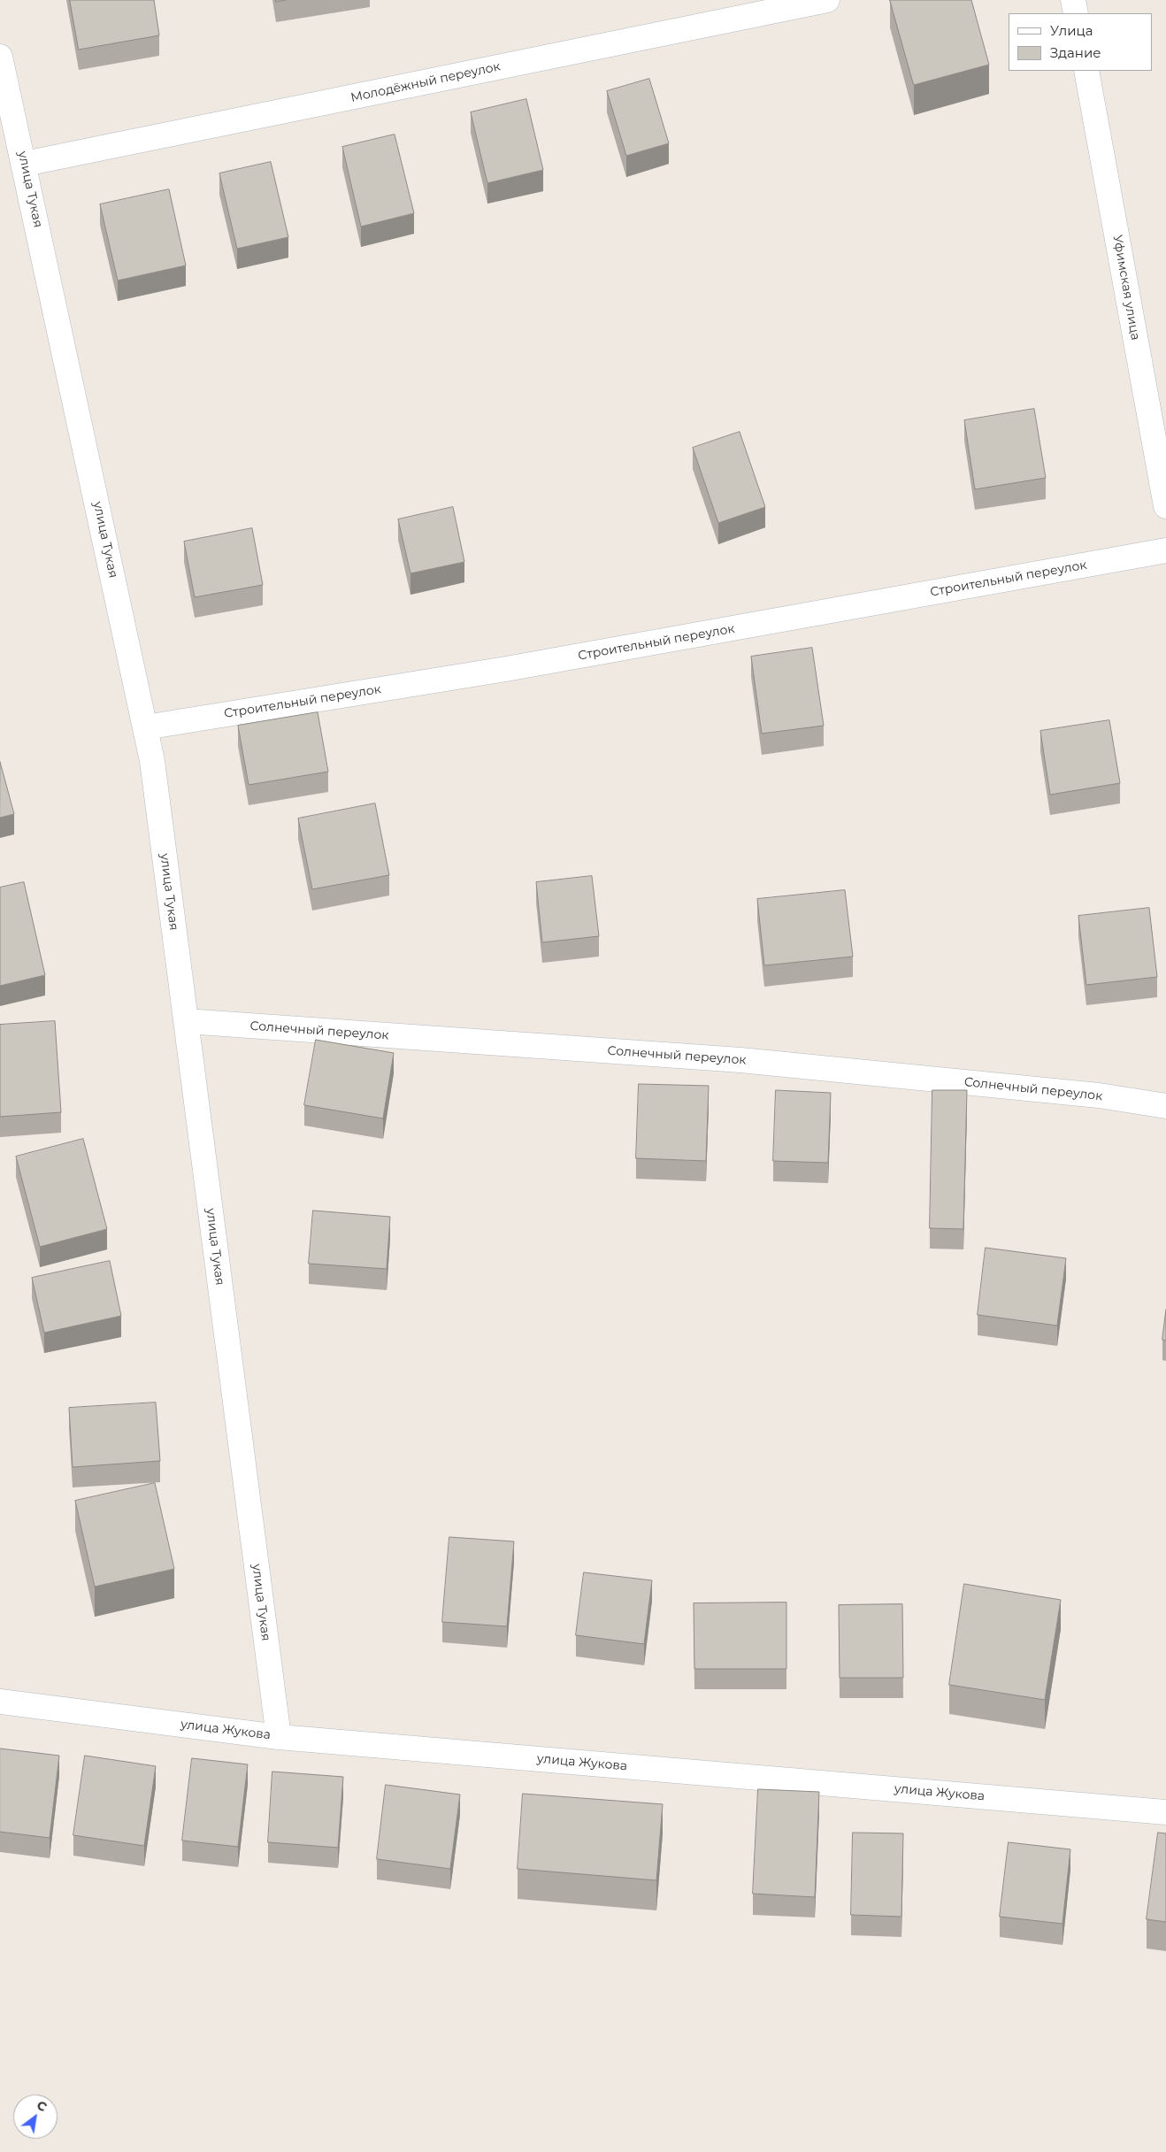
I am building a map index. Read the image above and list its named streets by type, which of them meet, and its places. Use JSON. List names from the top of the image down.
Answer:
{
  "streets": {
    "street": [
      "Молодёжный переулок",
      "улица Тукая",
      "Уфимская улица",
      "Строительный переулок",
      "Солнечный переулок",
      "улица Жукова"
    ]
  },
  "crossings": [
    ["Молодёжный переулок", "улица Тукая"],
    ["улица Тукая", "Строительный переулок"],
    ["улица Тукая", "Солнечный переулок"],
    ["улица Тукая", "улица Жукова"]
  ],
  "legend": ["Улица", "Здание"],
  "north": "top right"
}
